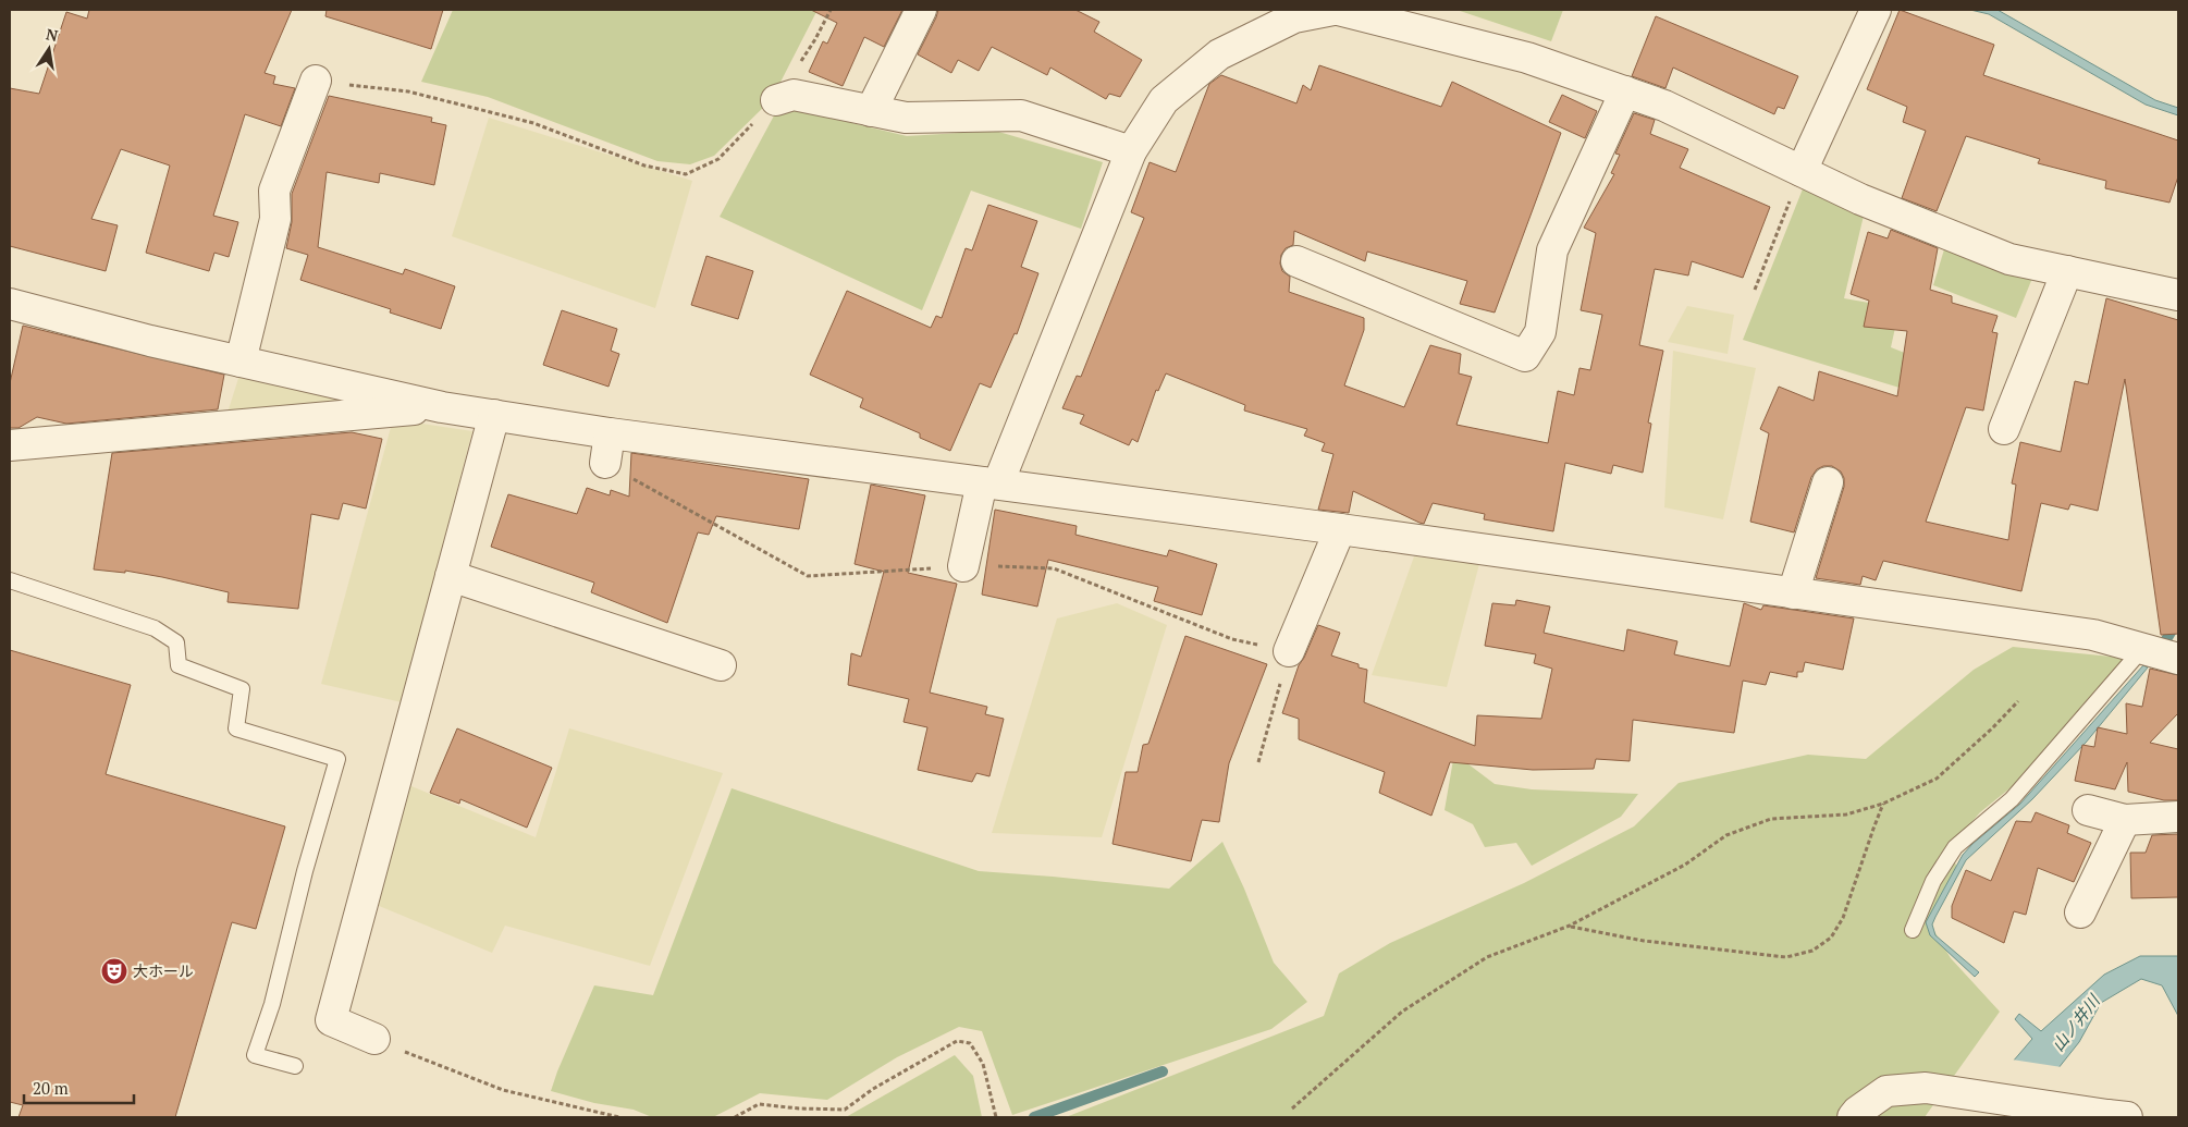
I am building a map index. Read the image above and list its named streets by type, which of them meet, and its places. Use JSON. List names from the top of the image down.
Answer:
{
  "water": ["山ノ井川"],
  "places": {
    "theatre": ["大ホール"]
  },
  "scale_bar": "20 m",
  "north": "top"
}
